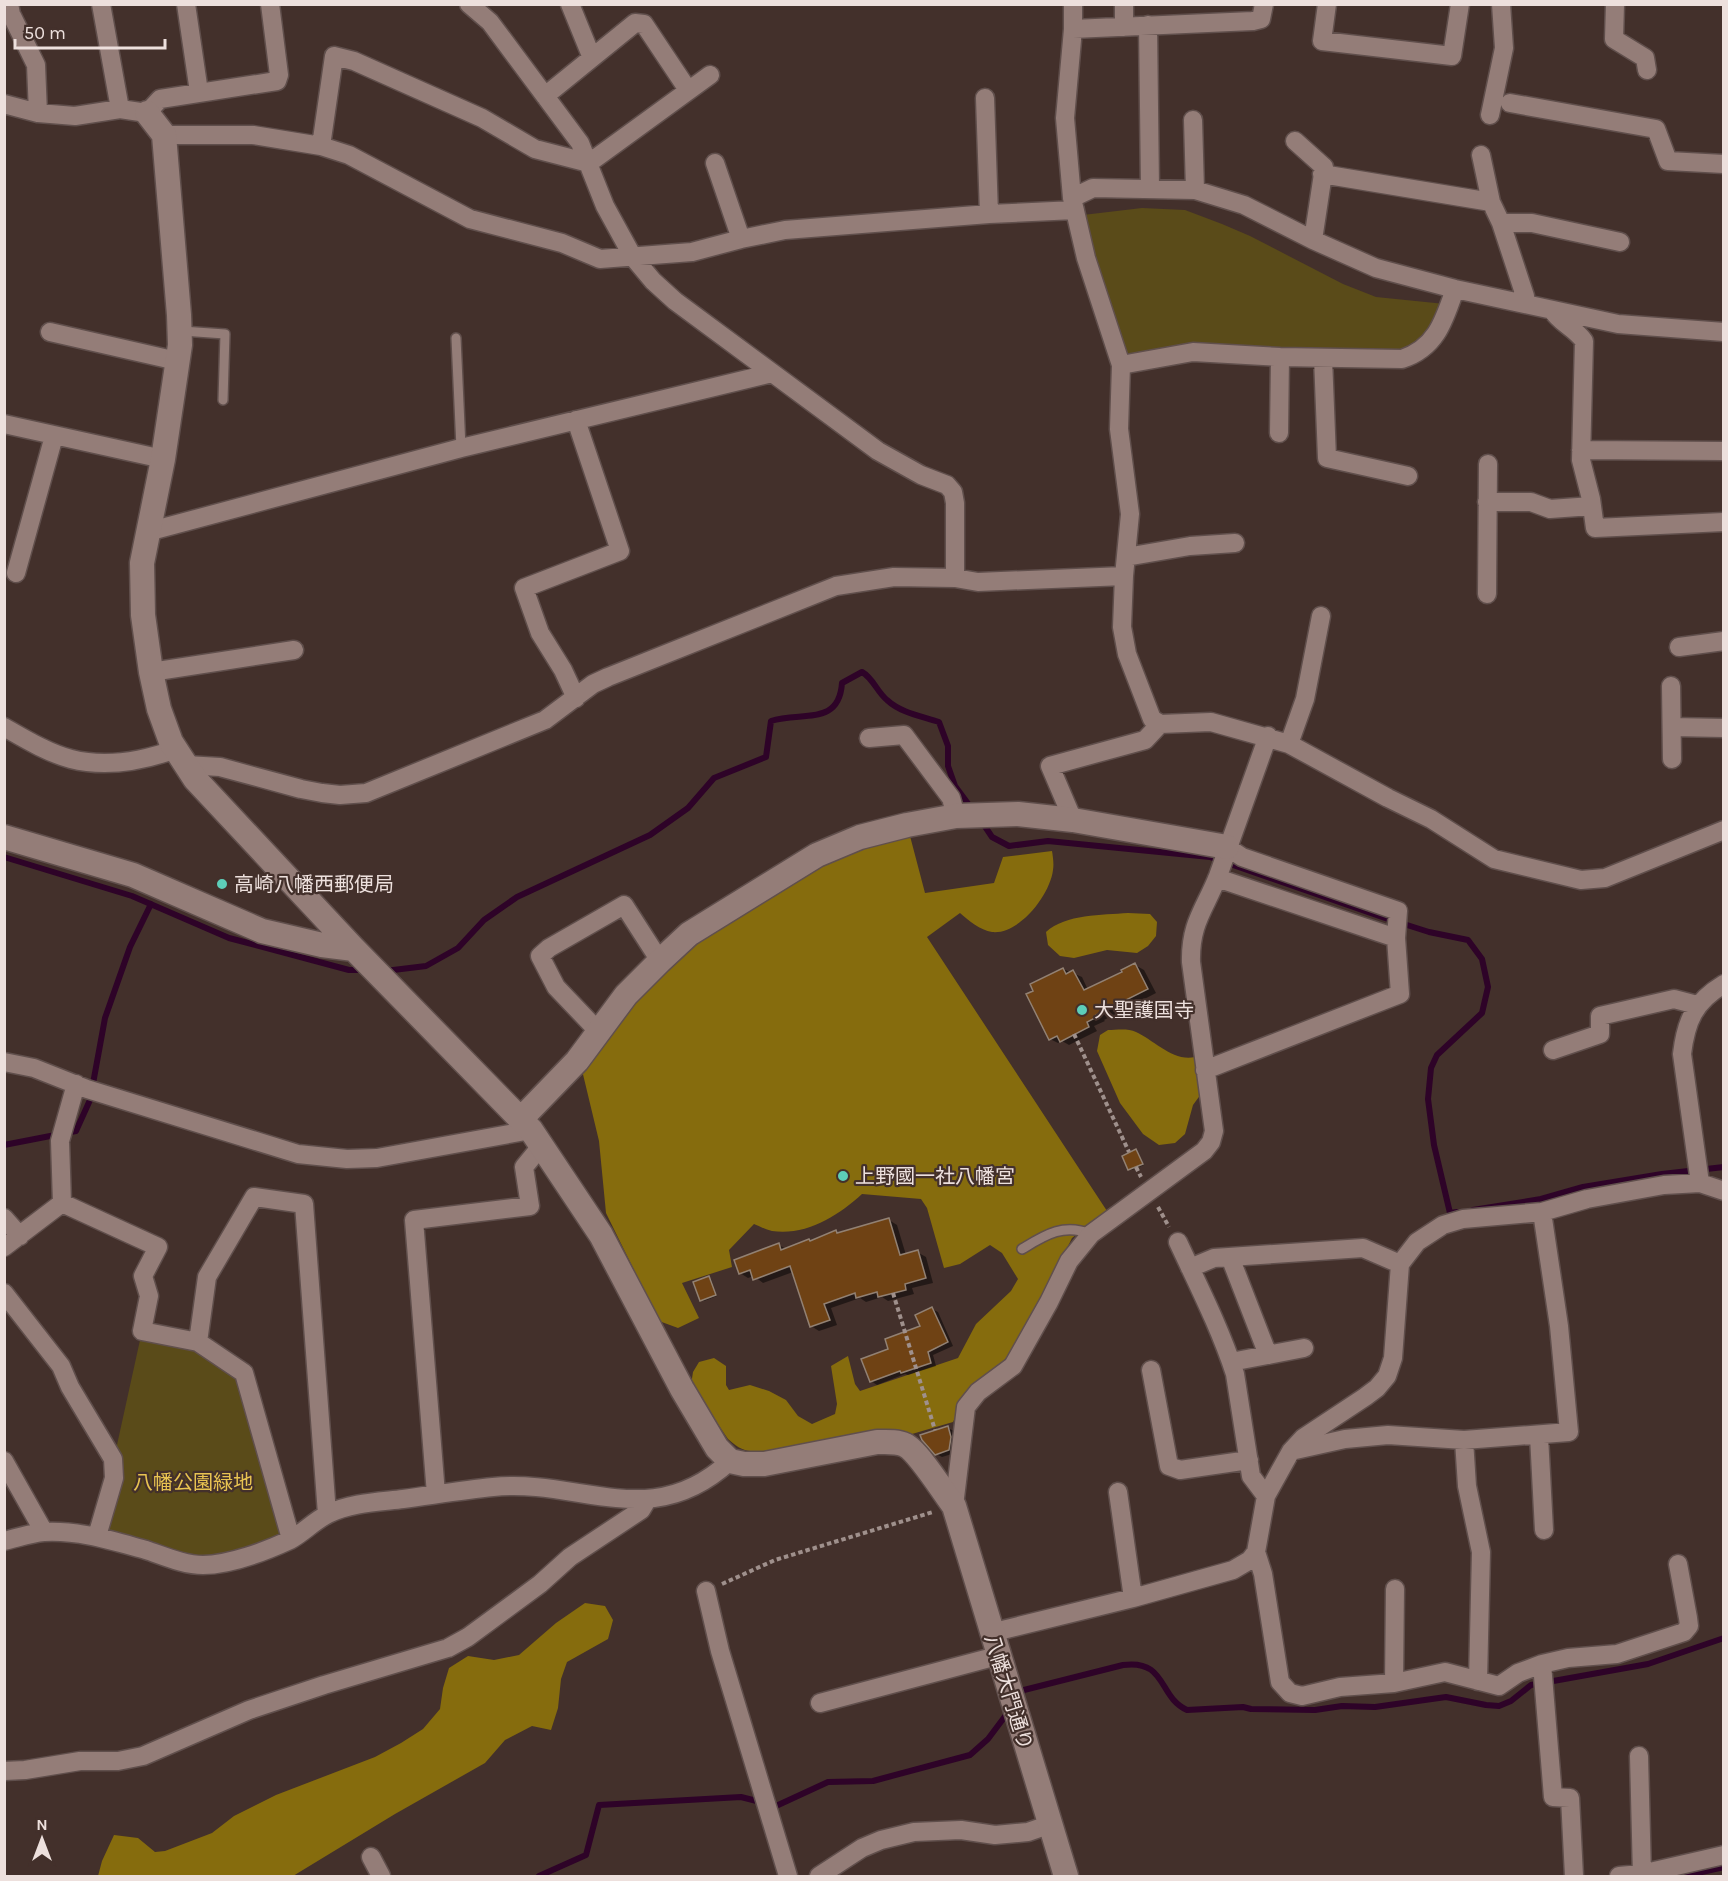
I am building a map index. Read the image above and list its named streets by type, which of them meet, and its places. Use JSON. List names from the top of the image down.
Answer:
{
  "streets": {
    "street": ["八幡大門通り"]
  },
  "parks": ["八幡公園緑地"],
  "places": ["高崎八幡西郵便局", "大聖護国寺", "上野國一社八幡宮"],
  "scale_bar": "50 m",
  "north": "top"
}
